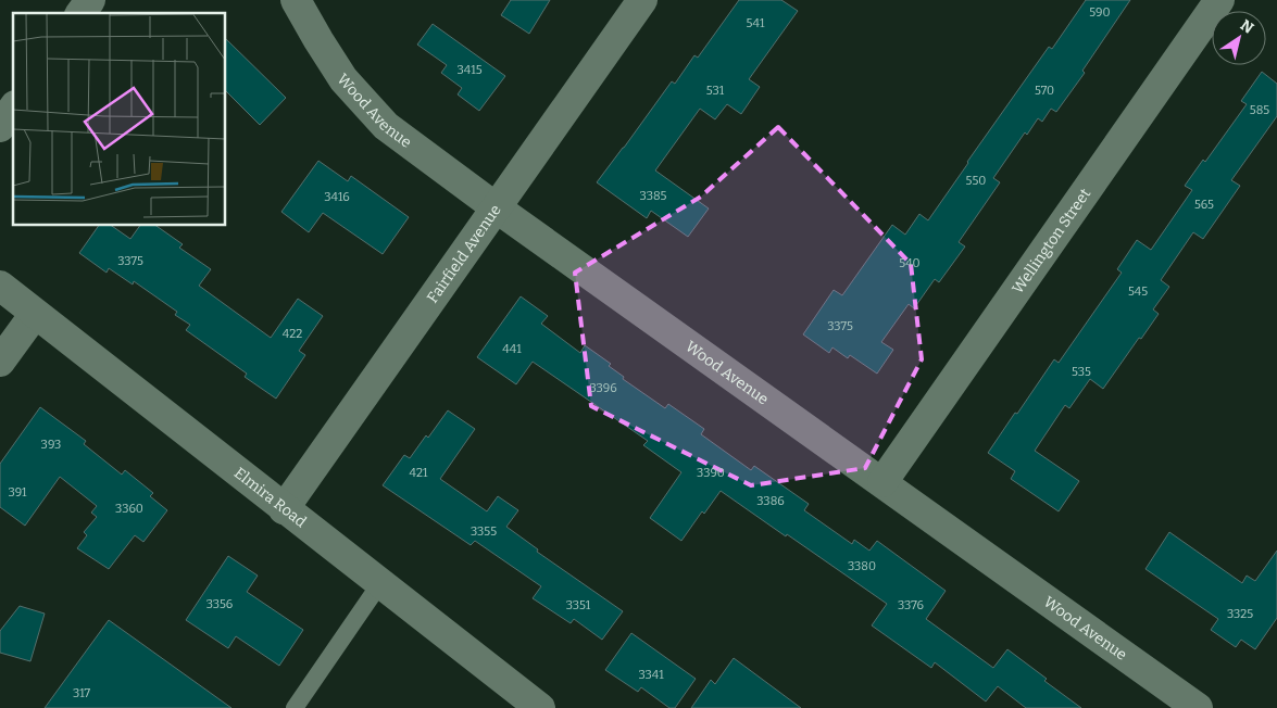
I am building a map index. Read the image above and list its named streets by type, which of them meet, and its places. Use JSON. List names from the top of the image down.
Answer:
{
  "streets": {
    "street": [
      "Wood Avenue",
      "Wellington Street",
      "Fairfield Avenue",
      "Elmira Road"
    ]
  },
  "crossings": [
    ["Wood Avenue", "Wellington Street"],
    ["Wood Avenue", "Fairfield Avenue"],
    ["Fairfield Avenue", "Elmira Road"]
  ],
  "house_numbers": [
    "590",
    "541",
    "3415",
    "531",
    "570",
    "585",
    "550",
    "3385",
    "3416",
    "565",
    "3375",
    "540",
    "545",
    "3375",
    "422",
    "441",
    "535",
    "3396",
    "393",
    "421",
    "3390",
    "391",
    "3386",
    "3360",
    "3355",
    "3380",
    "3356",
    "3351",
    "3376",
    "3325",
    "3341",
    "317"
  ],
  "north": "top right"
}
